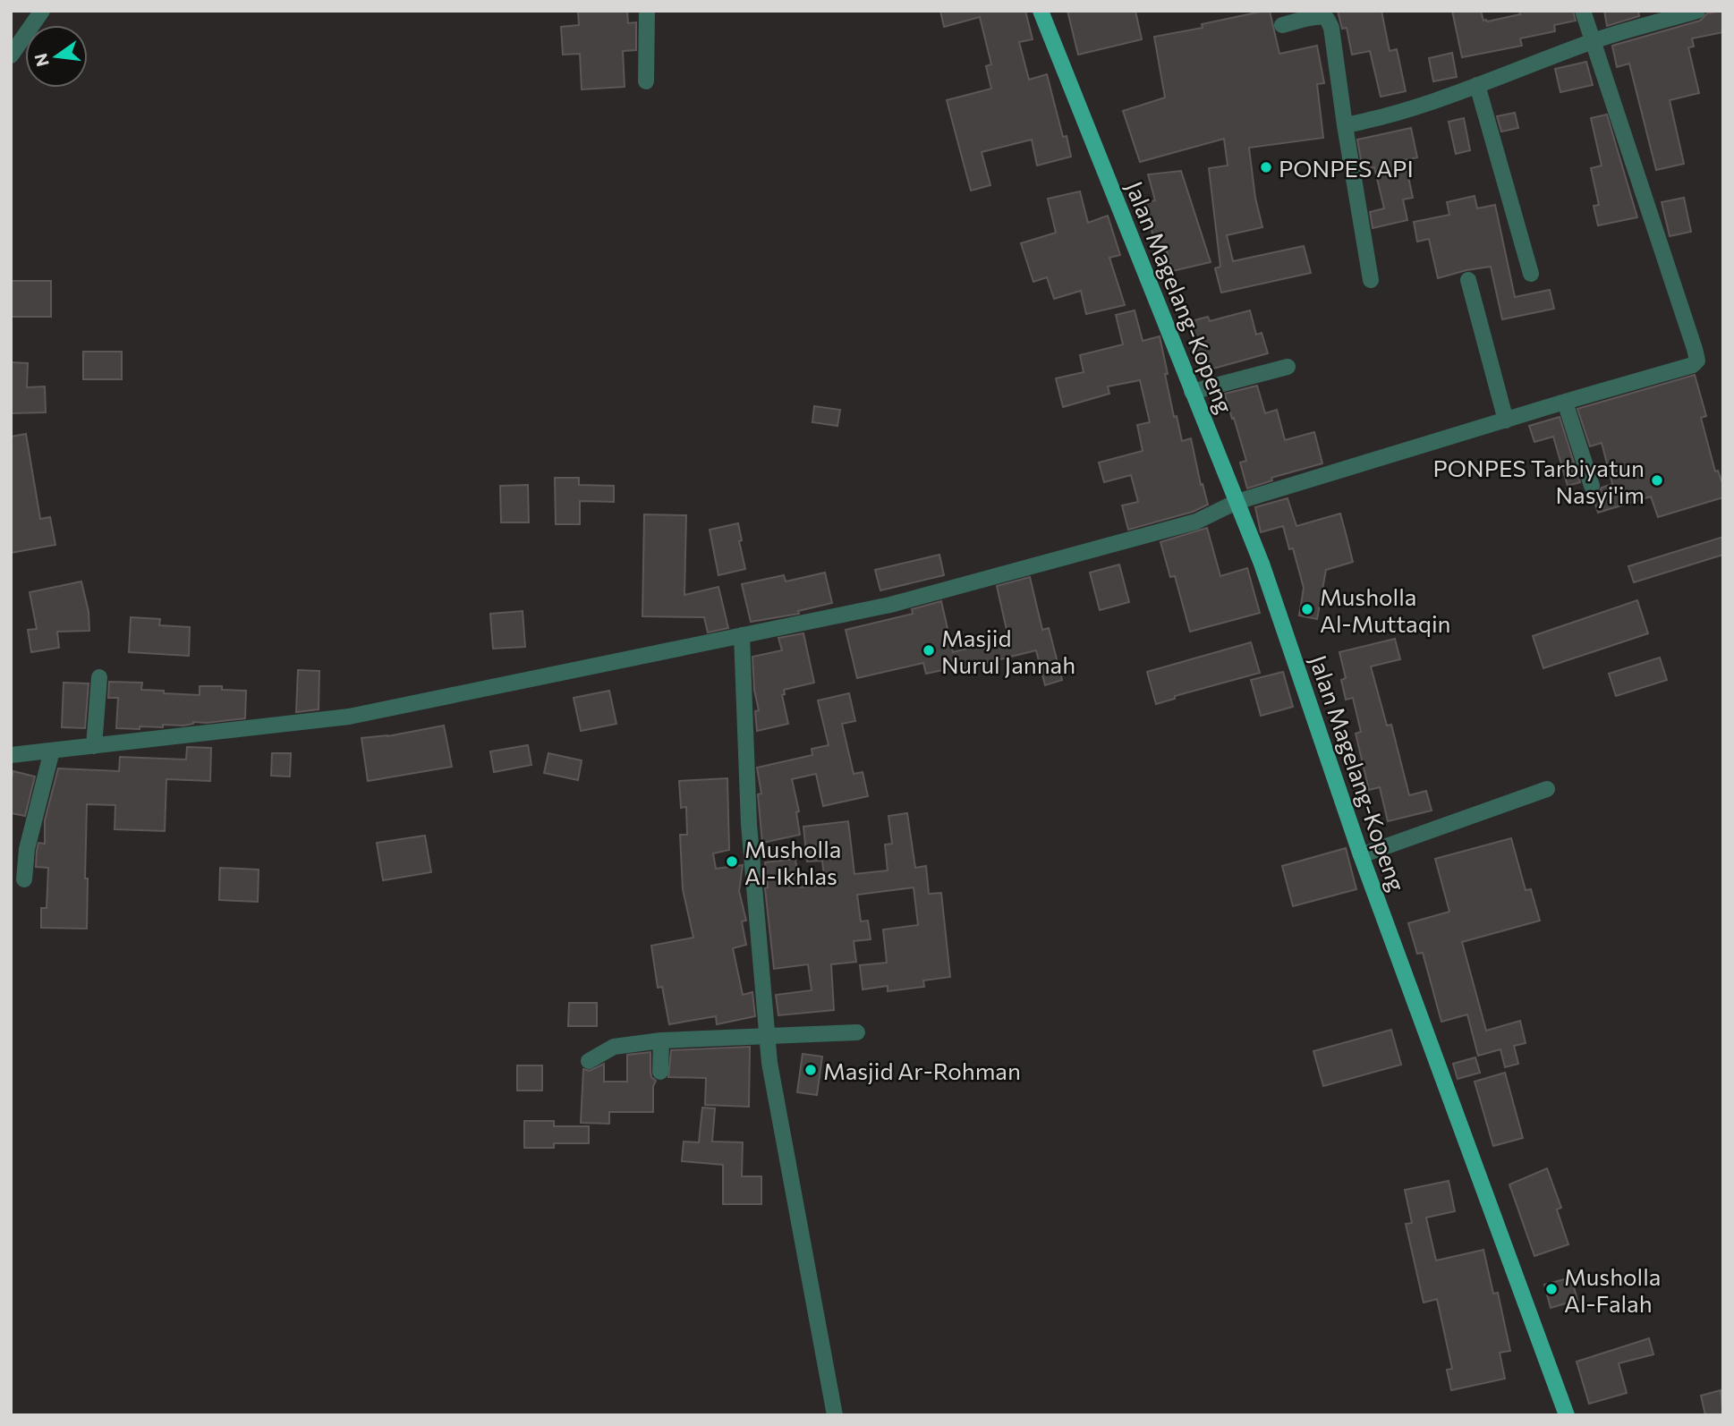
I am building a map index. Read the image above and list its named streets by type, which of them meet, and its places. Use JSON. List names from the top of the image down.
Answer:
{
  "streets": {
    "main road": ["Jalan Magelang-Kopeng"]
  },
  "places": [
    "PONPES API",
    "PONPES Tarbiyatun Nasyi'im",
    "Musholla Al-Muttaqin",
    "Masjid Nurul Jannah",
    "Musholla Al-Ikhlas",
    "Masjid Ar-Rohman",
    "Musholla Al-Falah"
  ],
  "north": "left"
}
